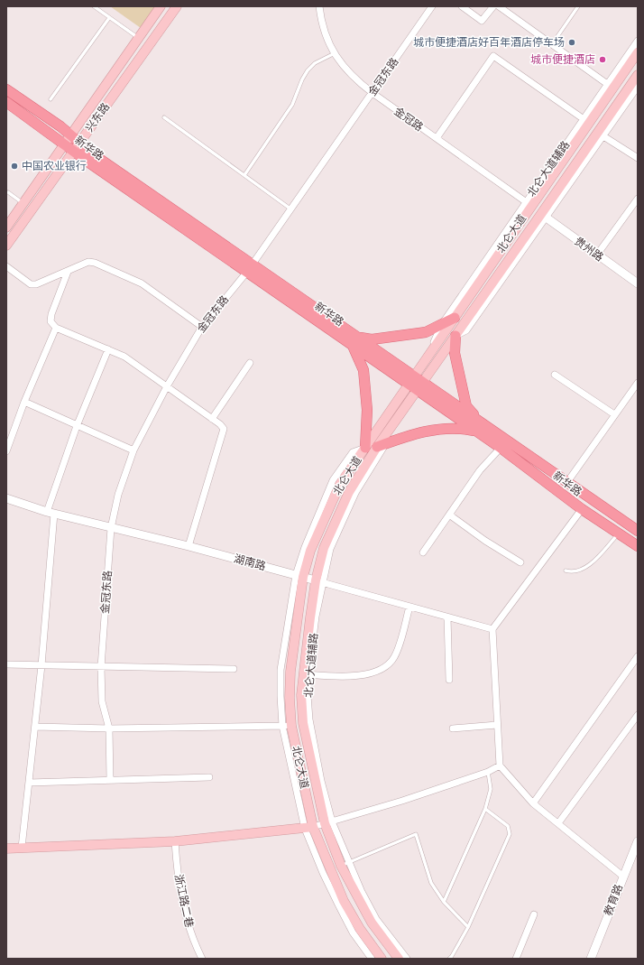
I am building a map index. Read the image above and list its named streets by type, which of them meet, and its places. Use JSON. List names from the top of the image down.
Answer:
{
  "streets": {
    "main road": ["兴东路", "新华路", "北仑大道"],
    "street": [
      "金冠东路",
      "金冠路",
      "北仑大道辅路",
      "贵州路",
      "湖南路",
      "教育路",
      "浙江路二巷"
    ]
  },
  "crossings": [
    ["金冠东路", "金冠路"],
    ["金冠东路", "新华路"],
    ["金冠东路", "湖南路"],
    ["兴东路", "新华路"],
    ["金冠路", "北仑大道辅路"],
    ["金冠路", "北仑大道"],
    ["新华路", "北仑大道"],
    ["北仑大道辅路", "北仑大道"],
    ["北仑大道", "贵州路"],
    ["北仑大道", "湖南路"]
  ],
  "places": ["城市便捷酒店好百年酒店停车场", "城市便捷酒店", "中国农业银行"]
}
